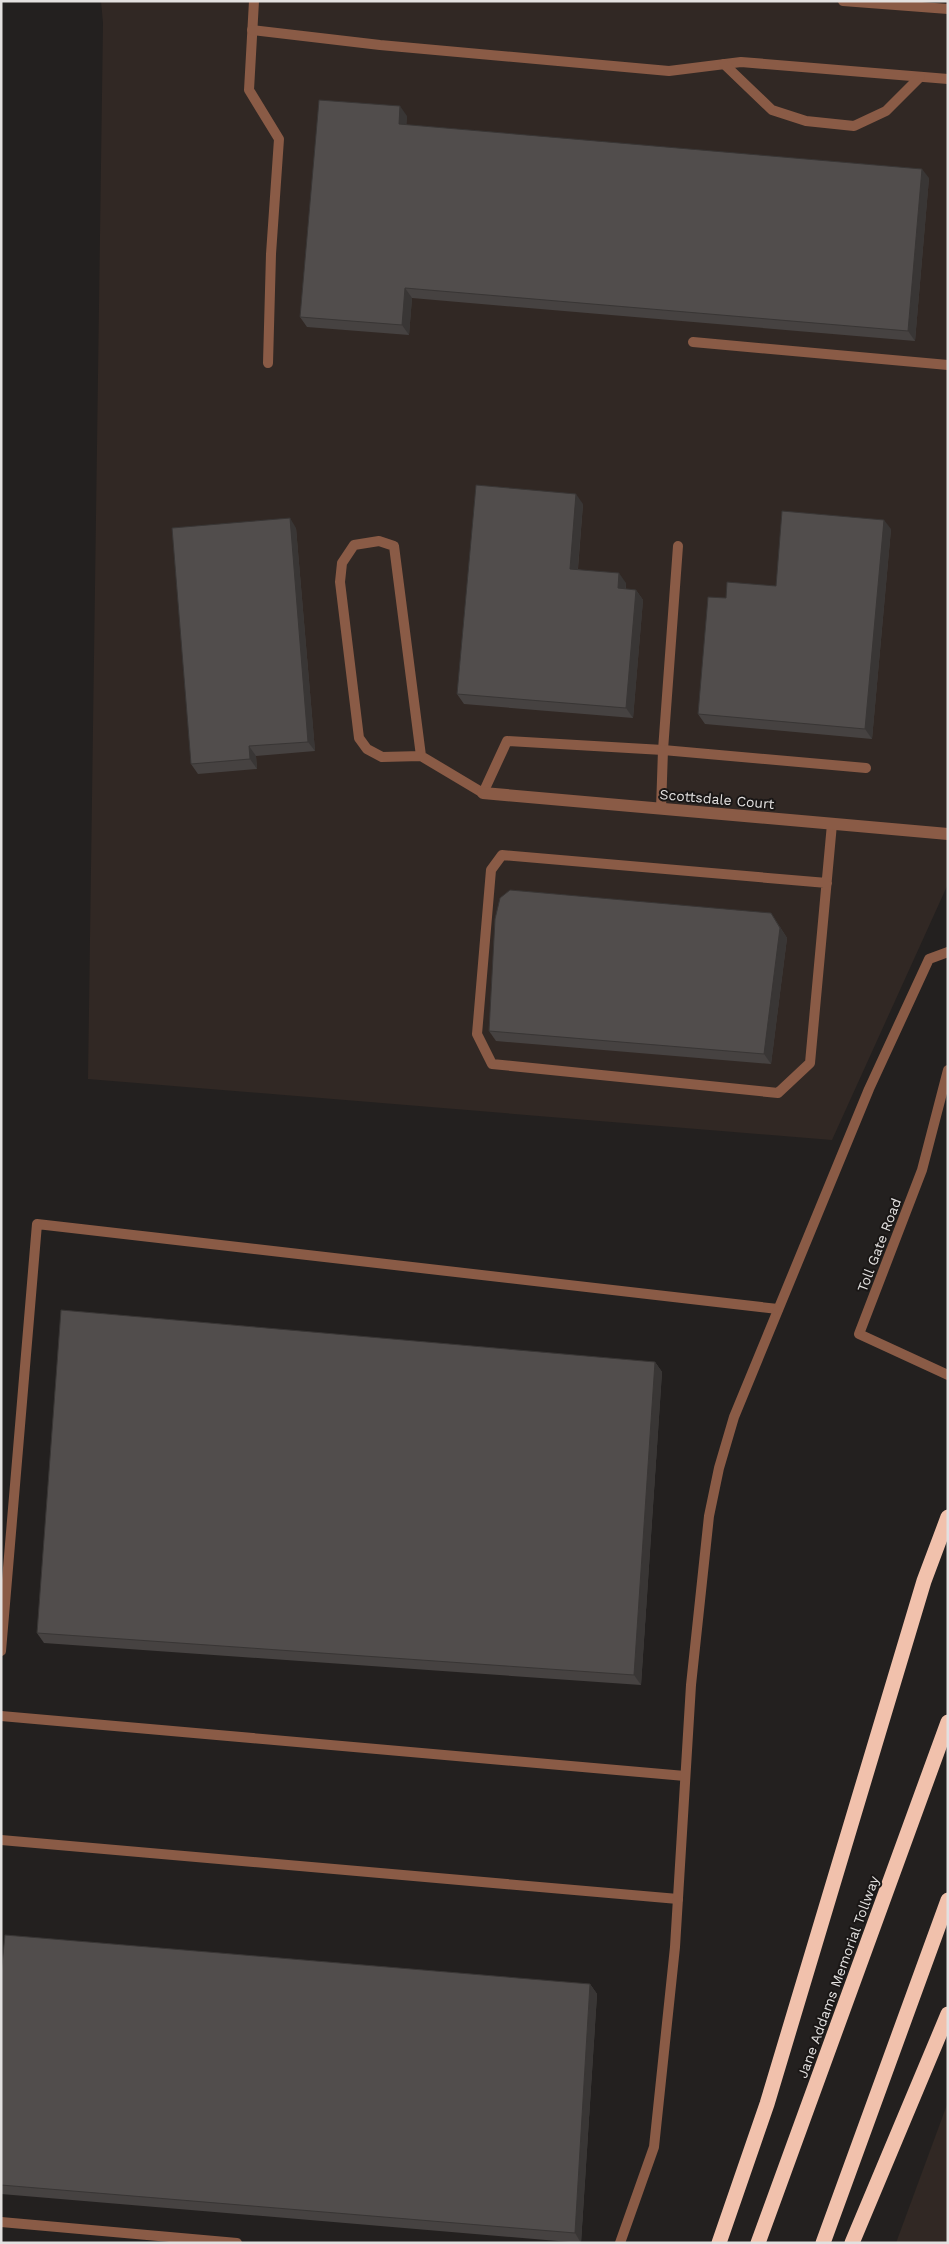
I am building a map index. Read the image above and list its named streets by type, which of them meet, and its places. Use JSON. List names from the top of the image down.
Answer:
{
  "streets": {
    "highway": ["Jane Addams Memorial Tollway"],
    "street": ["Scottsdale Court"],
    "lane": ["Toll Gate Road"]
  }
}
